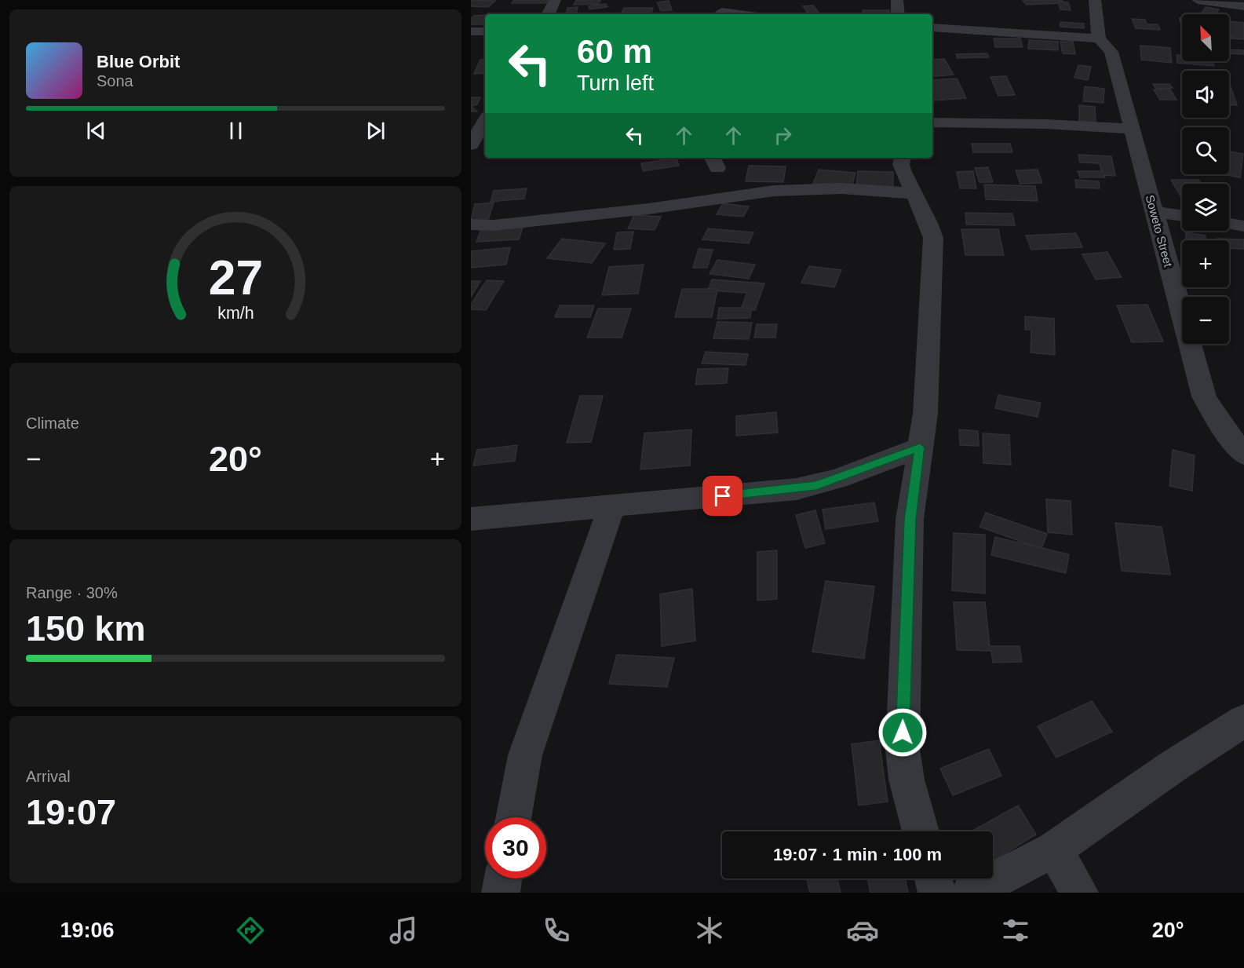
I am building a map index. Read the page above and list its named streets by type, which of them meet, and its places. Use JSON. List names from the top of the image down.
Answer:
{
  "streets": {
    "street": ["Soweto Street"]
  },
  "north": "top left",
  "page": {
    "map_buttons": ["+", "−"],
    "turn": ["60 m", "Turn left"],
    "song": ["Blue Orbit", "Sona"],
    "tile": [
      "Climate",
      ["Range · 30%", "150 km"],
      ["Arrival", "19:07"]
    ],
    "heat": ["−", "20°", "+"],
    "limit": "30",
    "trip": "19:07 · 1 min · 100 m",
    "tabs": ["19:06", "20°"],
    "gauge": ["27", "km/h"]
  }
}
